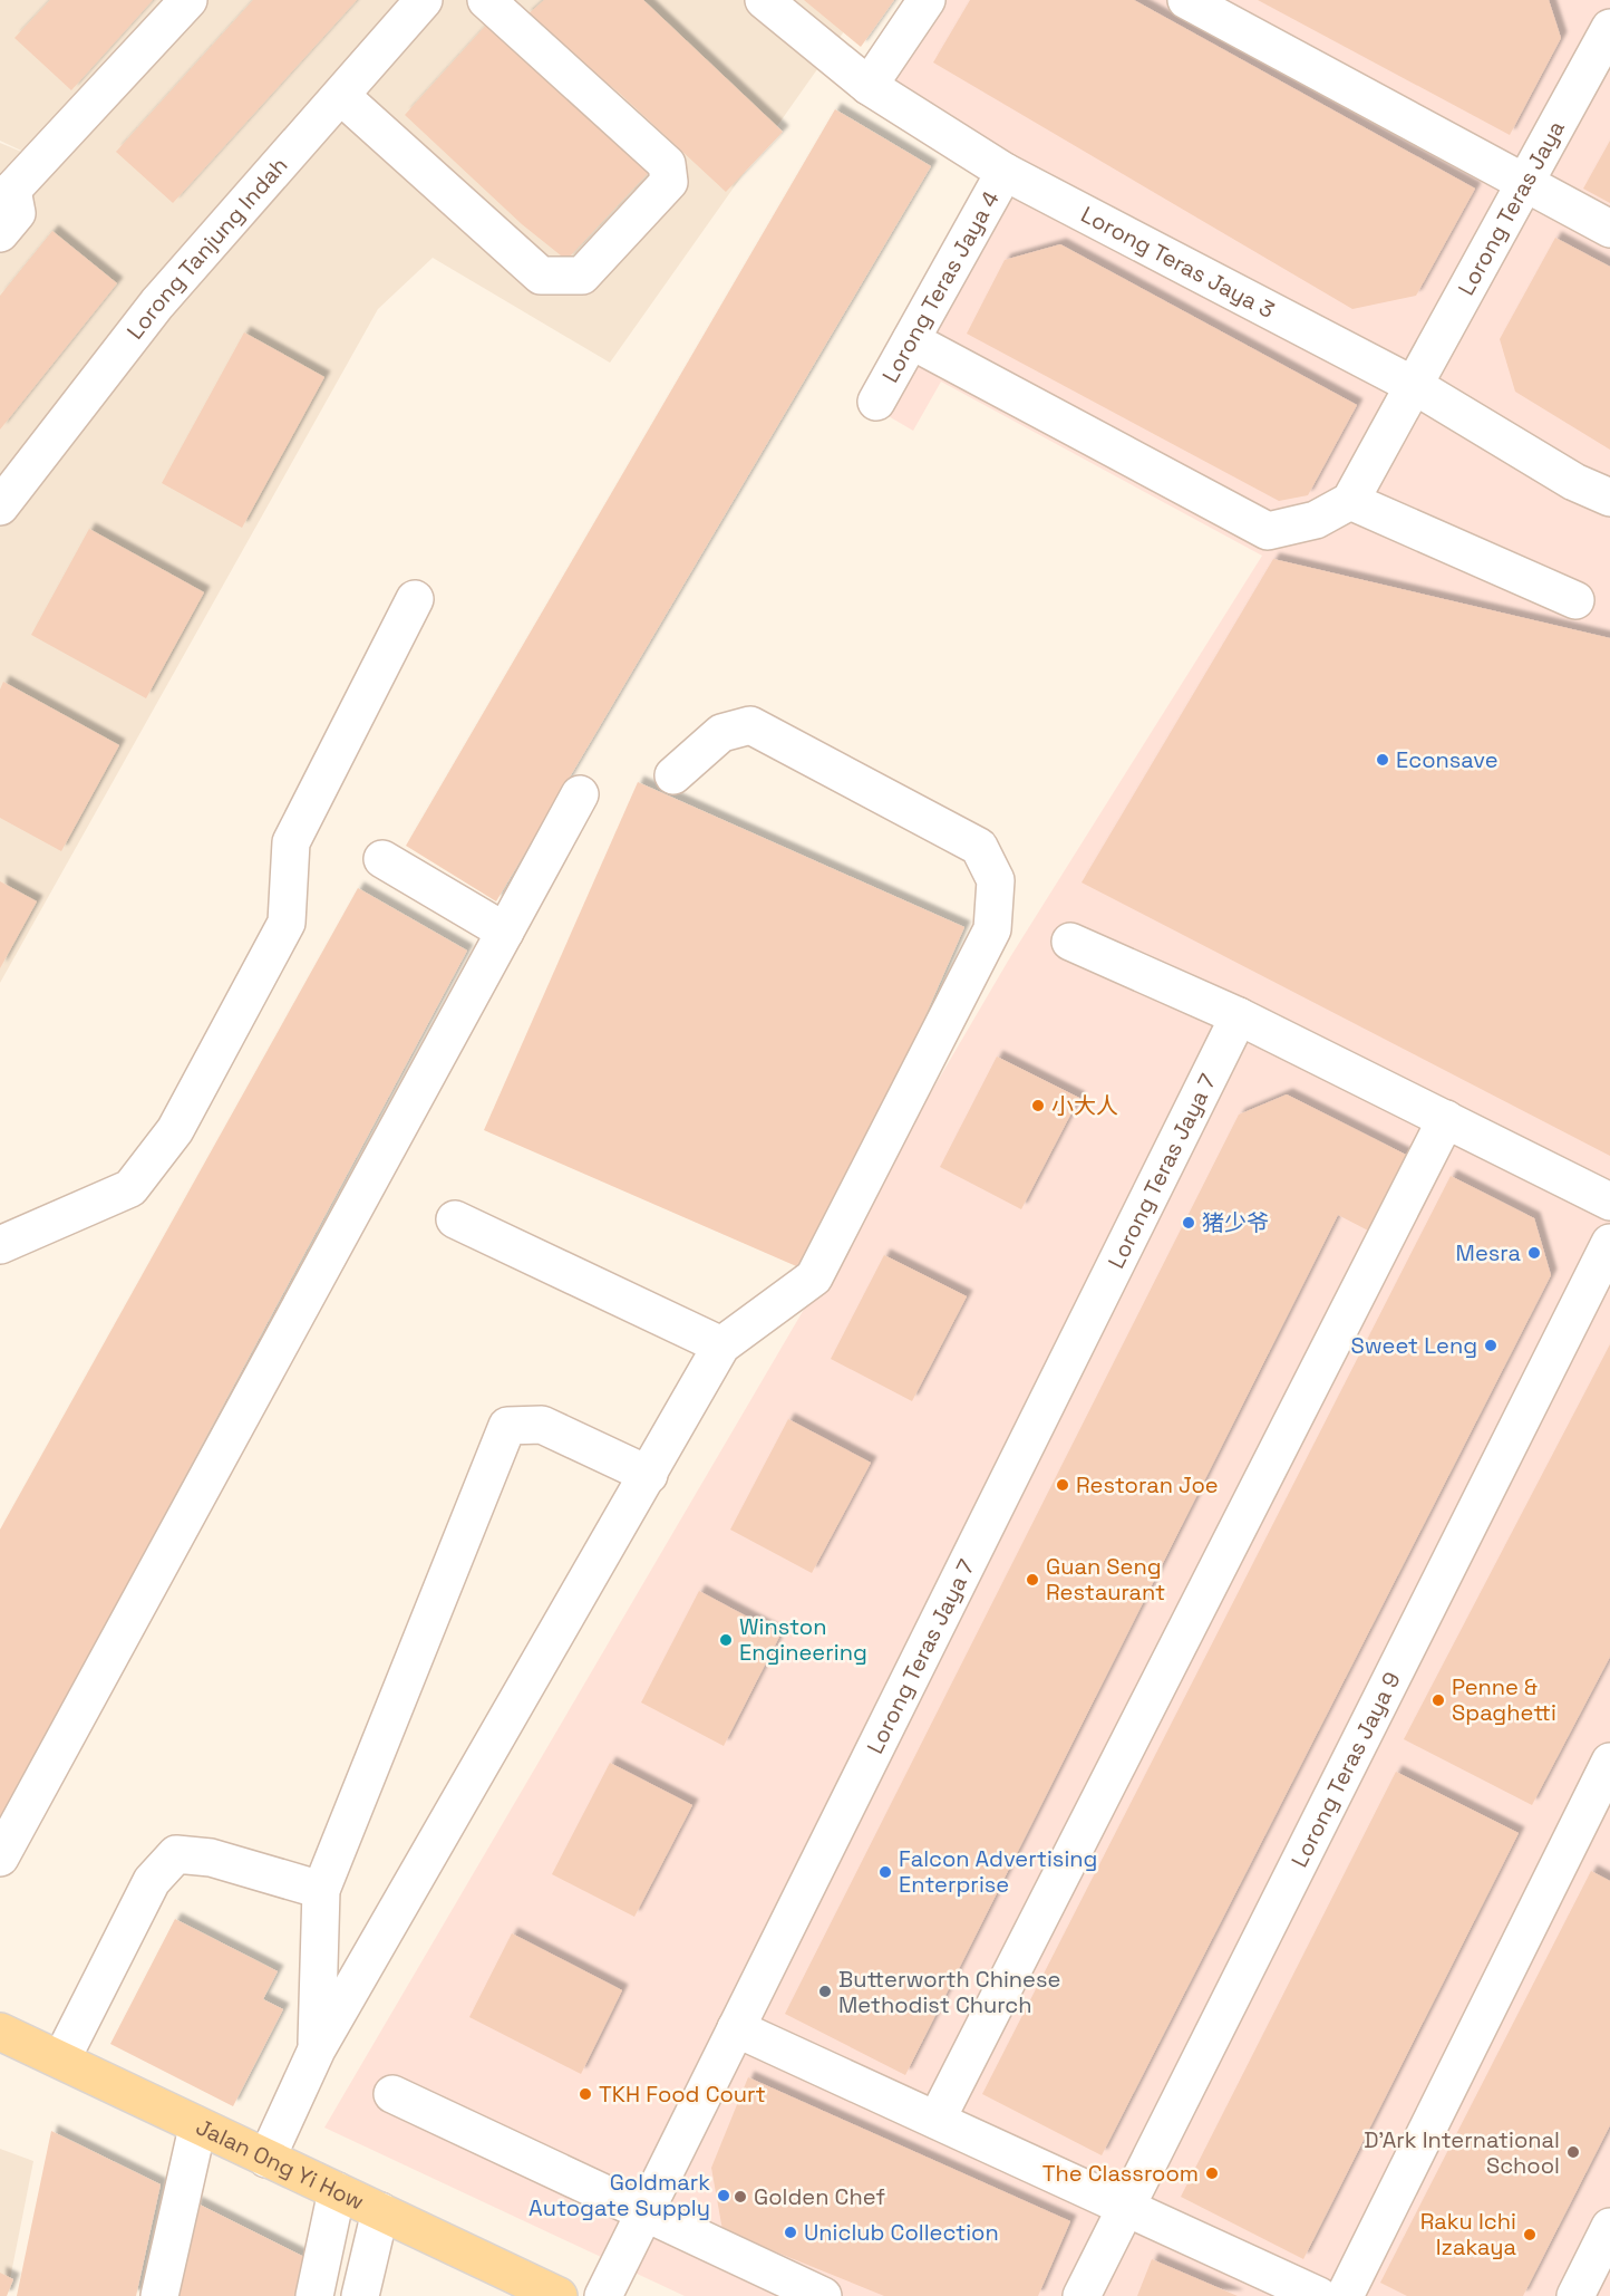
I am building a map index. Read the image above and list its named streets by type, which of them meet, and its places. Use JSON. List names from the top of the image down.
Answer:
{
  "streets": {
    "main road": ["Jalan Ong Yi How"],
    "street": [
      "Lorong Teras Jaya",
      "Lorong Tanjung Indah",
      "Lorong Teras Jaya 3",
      "Lorong Teras Jaya 4",
      "Lorong Teras Jaya 7",
      "Lorong Teras Jaya 9"
    ]
  },
  "crossings": [
    ["Lorong Teras Jaya", "Lorong Teras Jaya 3"],
    ["Lorong Teras Jaya 3", "Lorong Teras Jaya 4"]
  ],
  "places": [
    "Econsave",
    "小大人",
    "猪少爷",
    "Mesra",
    "Sweet Leng",
    "Restoran Joe",
    "Guan Seng Restaurant",
    "Winston Engineering",
    "Penne & Spaghetti",
    "Falcon Advertising Enterprise",
    "Butterworth Chinese Methodist Church",
    "TKH Food Court",
    "D'Ark International School",
    "The Classroom",
    "Goldmark Autogate Supply",
    "Golden Chef",
    "Uniclub Collection",
    "Raku Ichi Izakaya"
  ]
}
